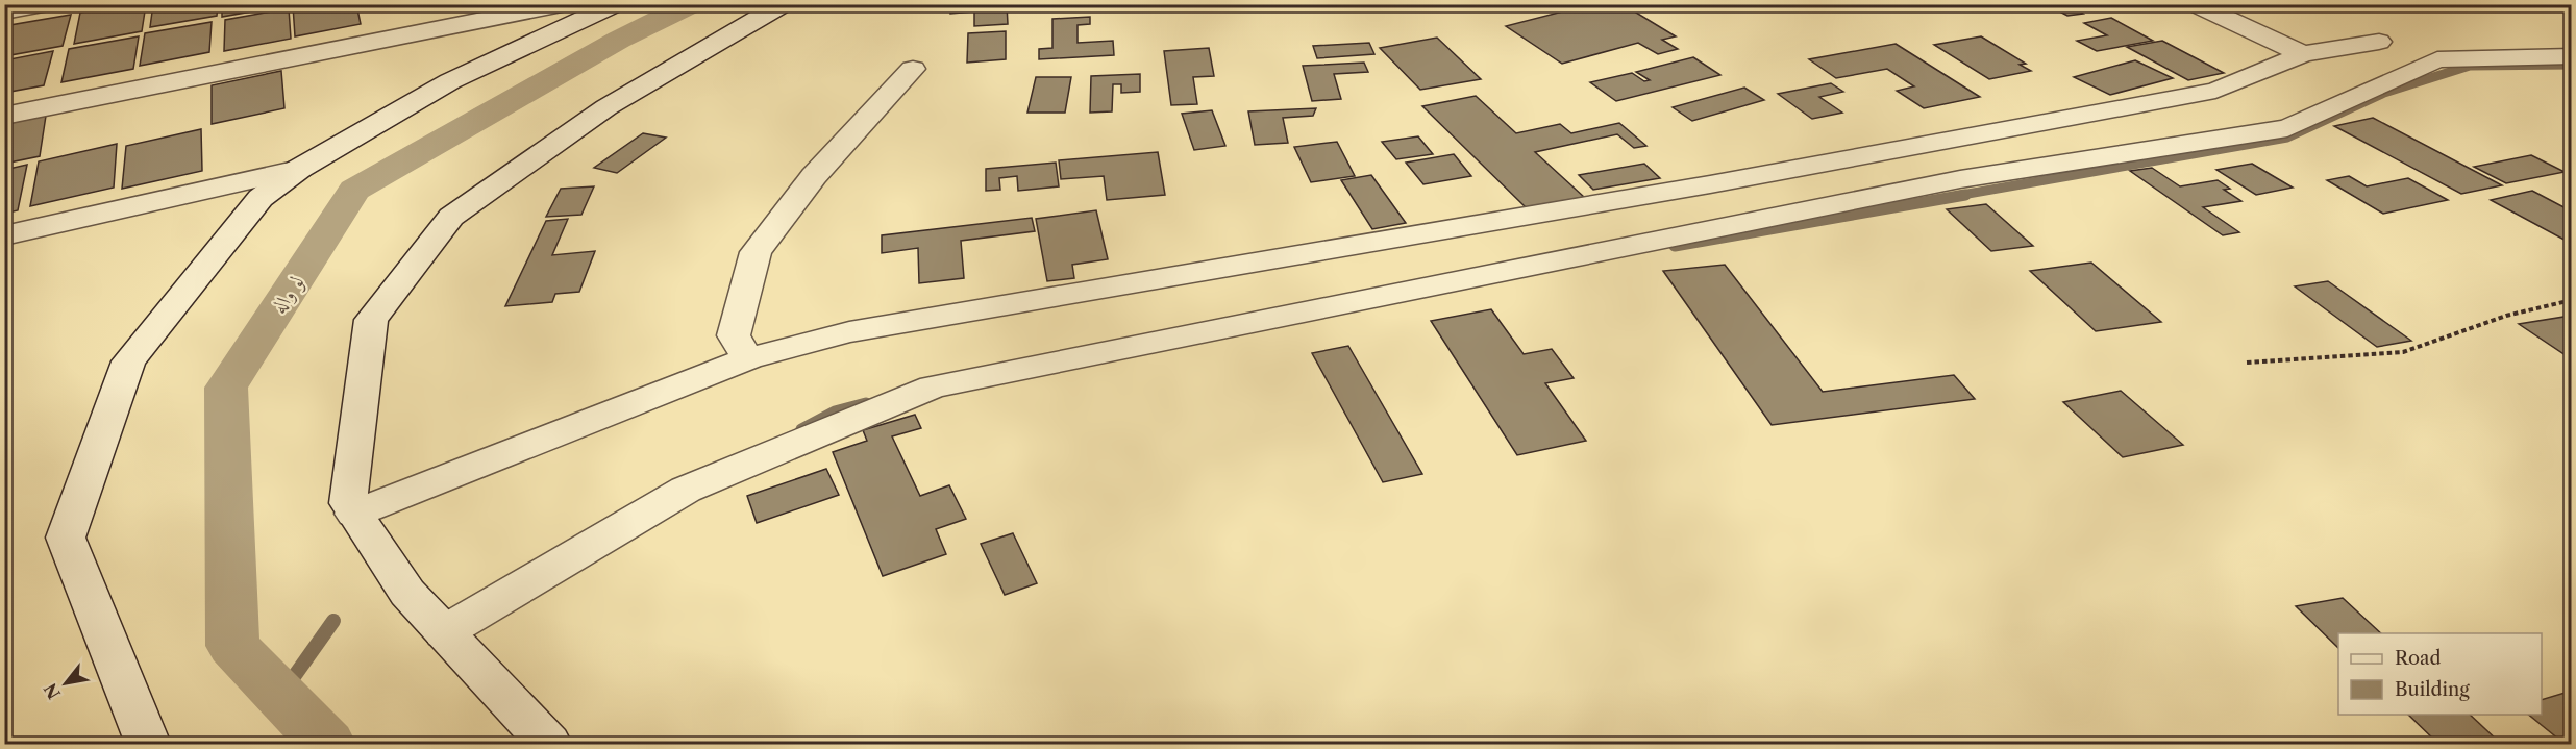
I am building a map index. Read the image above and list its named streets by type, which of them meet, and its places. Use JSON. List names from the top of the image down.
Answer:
{
  "water": ["لو واله"],
  "legend": ["Road", "Building"],
  "north": "bottom left"
}
